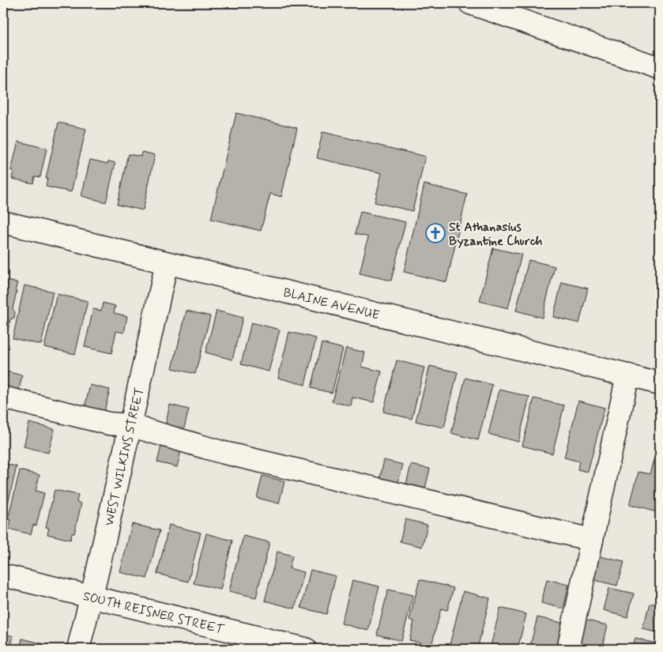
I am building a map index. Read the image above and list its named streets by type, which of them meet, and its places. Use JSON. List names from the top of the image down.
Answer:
{
  "streets": {
    "street": ["BLAINE AVENUE", "WEST WILKINS STREET", "SOUTH REISNER STREET"]
  },
  "crossings": [
    ["BLAINE AVENUE", "WEST WILKINS STREET"],
    ["WEST WILKINS STREET", "SOUTH REISNER STREET"]
  ],
  "places": {
    "church": ["St Athanasius Byzantine Church"]
  }
}
